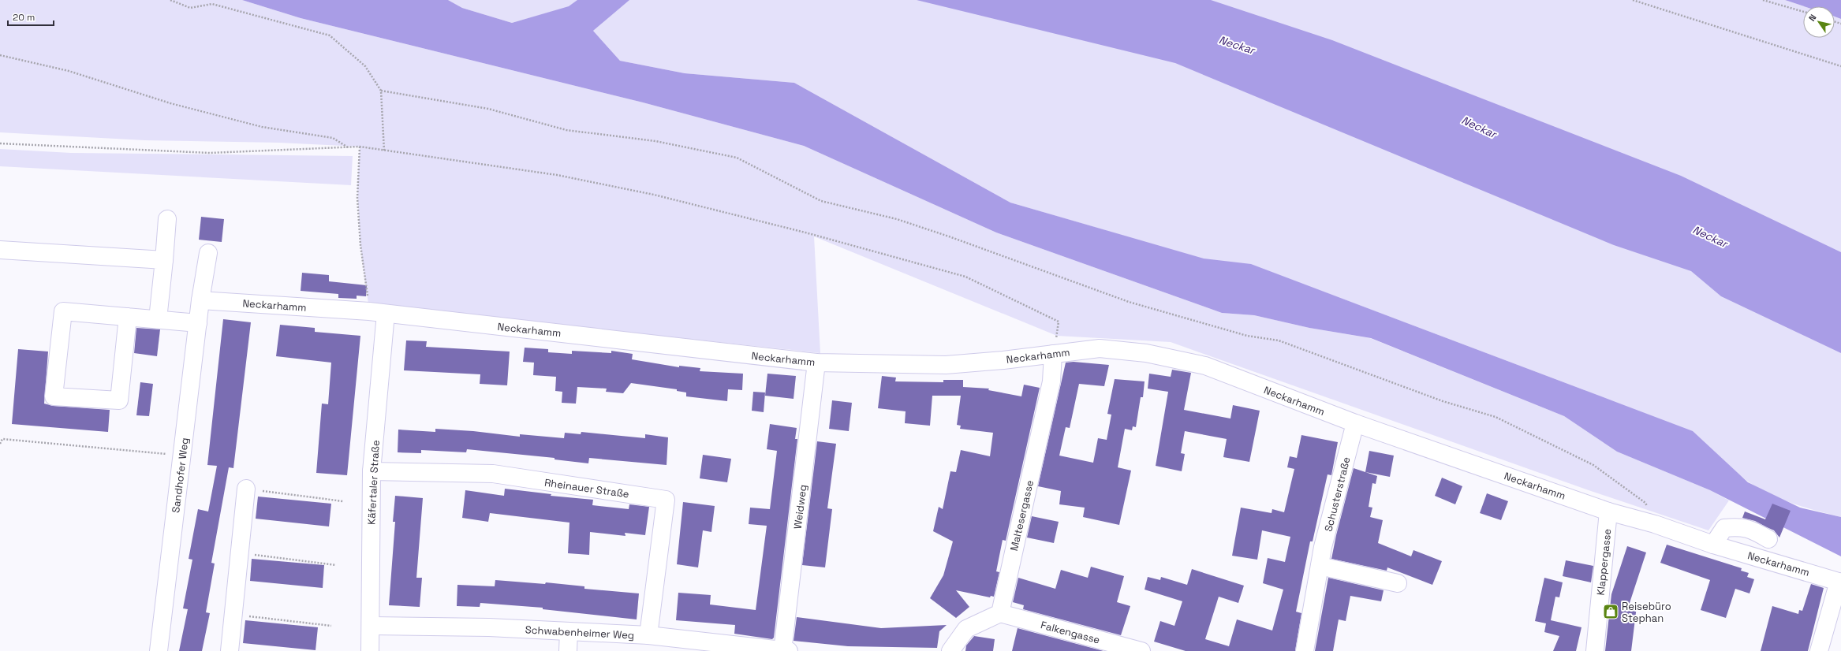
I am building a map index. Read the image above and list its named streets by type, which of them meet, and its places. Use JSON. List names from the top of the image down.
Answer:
{
  "streets": {
    "street": [
      "Neckarhamm",
      "Sandhofer Weg",
      "Käfertaler Straße",
      "Rheinauer Straße",
      "Schusterstraße",
      "Weidweg",
      "Maltesergasse",
      "Klappergasse",
      "Schwabenheimer Weg",
      "Falkengasse"
    ]
  },
  "crossings": [
    ["Neckarhamm", "Sandhofer Weg"],
    ["Neckarhamm", "Käfertaler Straße"],
    ["Neckarhamm", "Schusterstraße"],
    ["Neckarhamm", "Weidweg"],
    ["Neckarhamm", "Maltesergasse"],
    ["Neckarhamm", "Klappergasse"],
    ["Käfertaler Straße", "Rheinauer Straße"],
    ["Käfertaler Straße", "Schwabenheimer Weg"],
    ["Rheinauer Straße", "Schwabenheimer Weg"],
    ["Weidweg", "Schwabenheimer Weg"],
    ["Maltesergasse", "Falkengasse"]
  ],
  "water": ["Neckar"],
  "places": {
    "shop": ["Reisebüro Stephan"]
  },
  "scale_bar": "20 m",
  "north": "top left"
}
